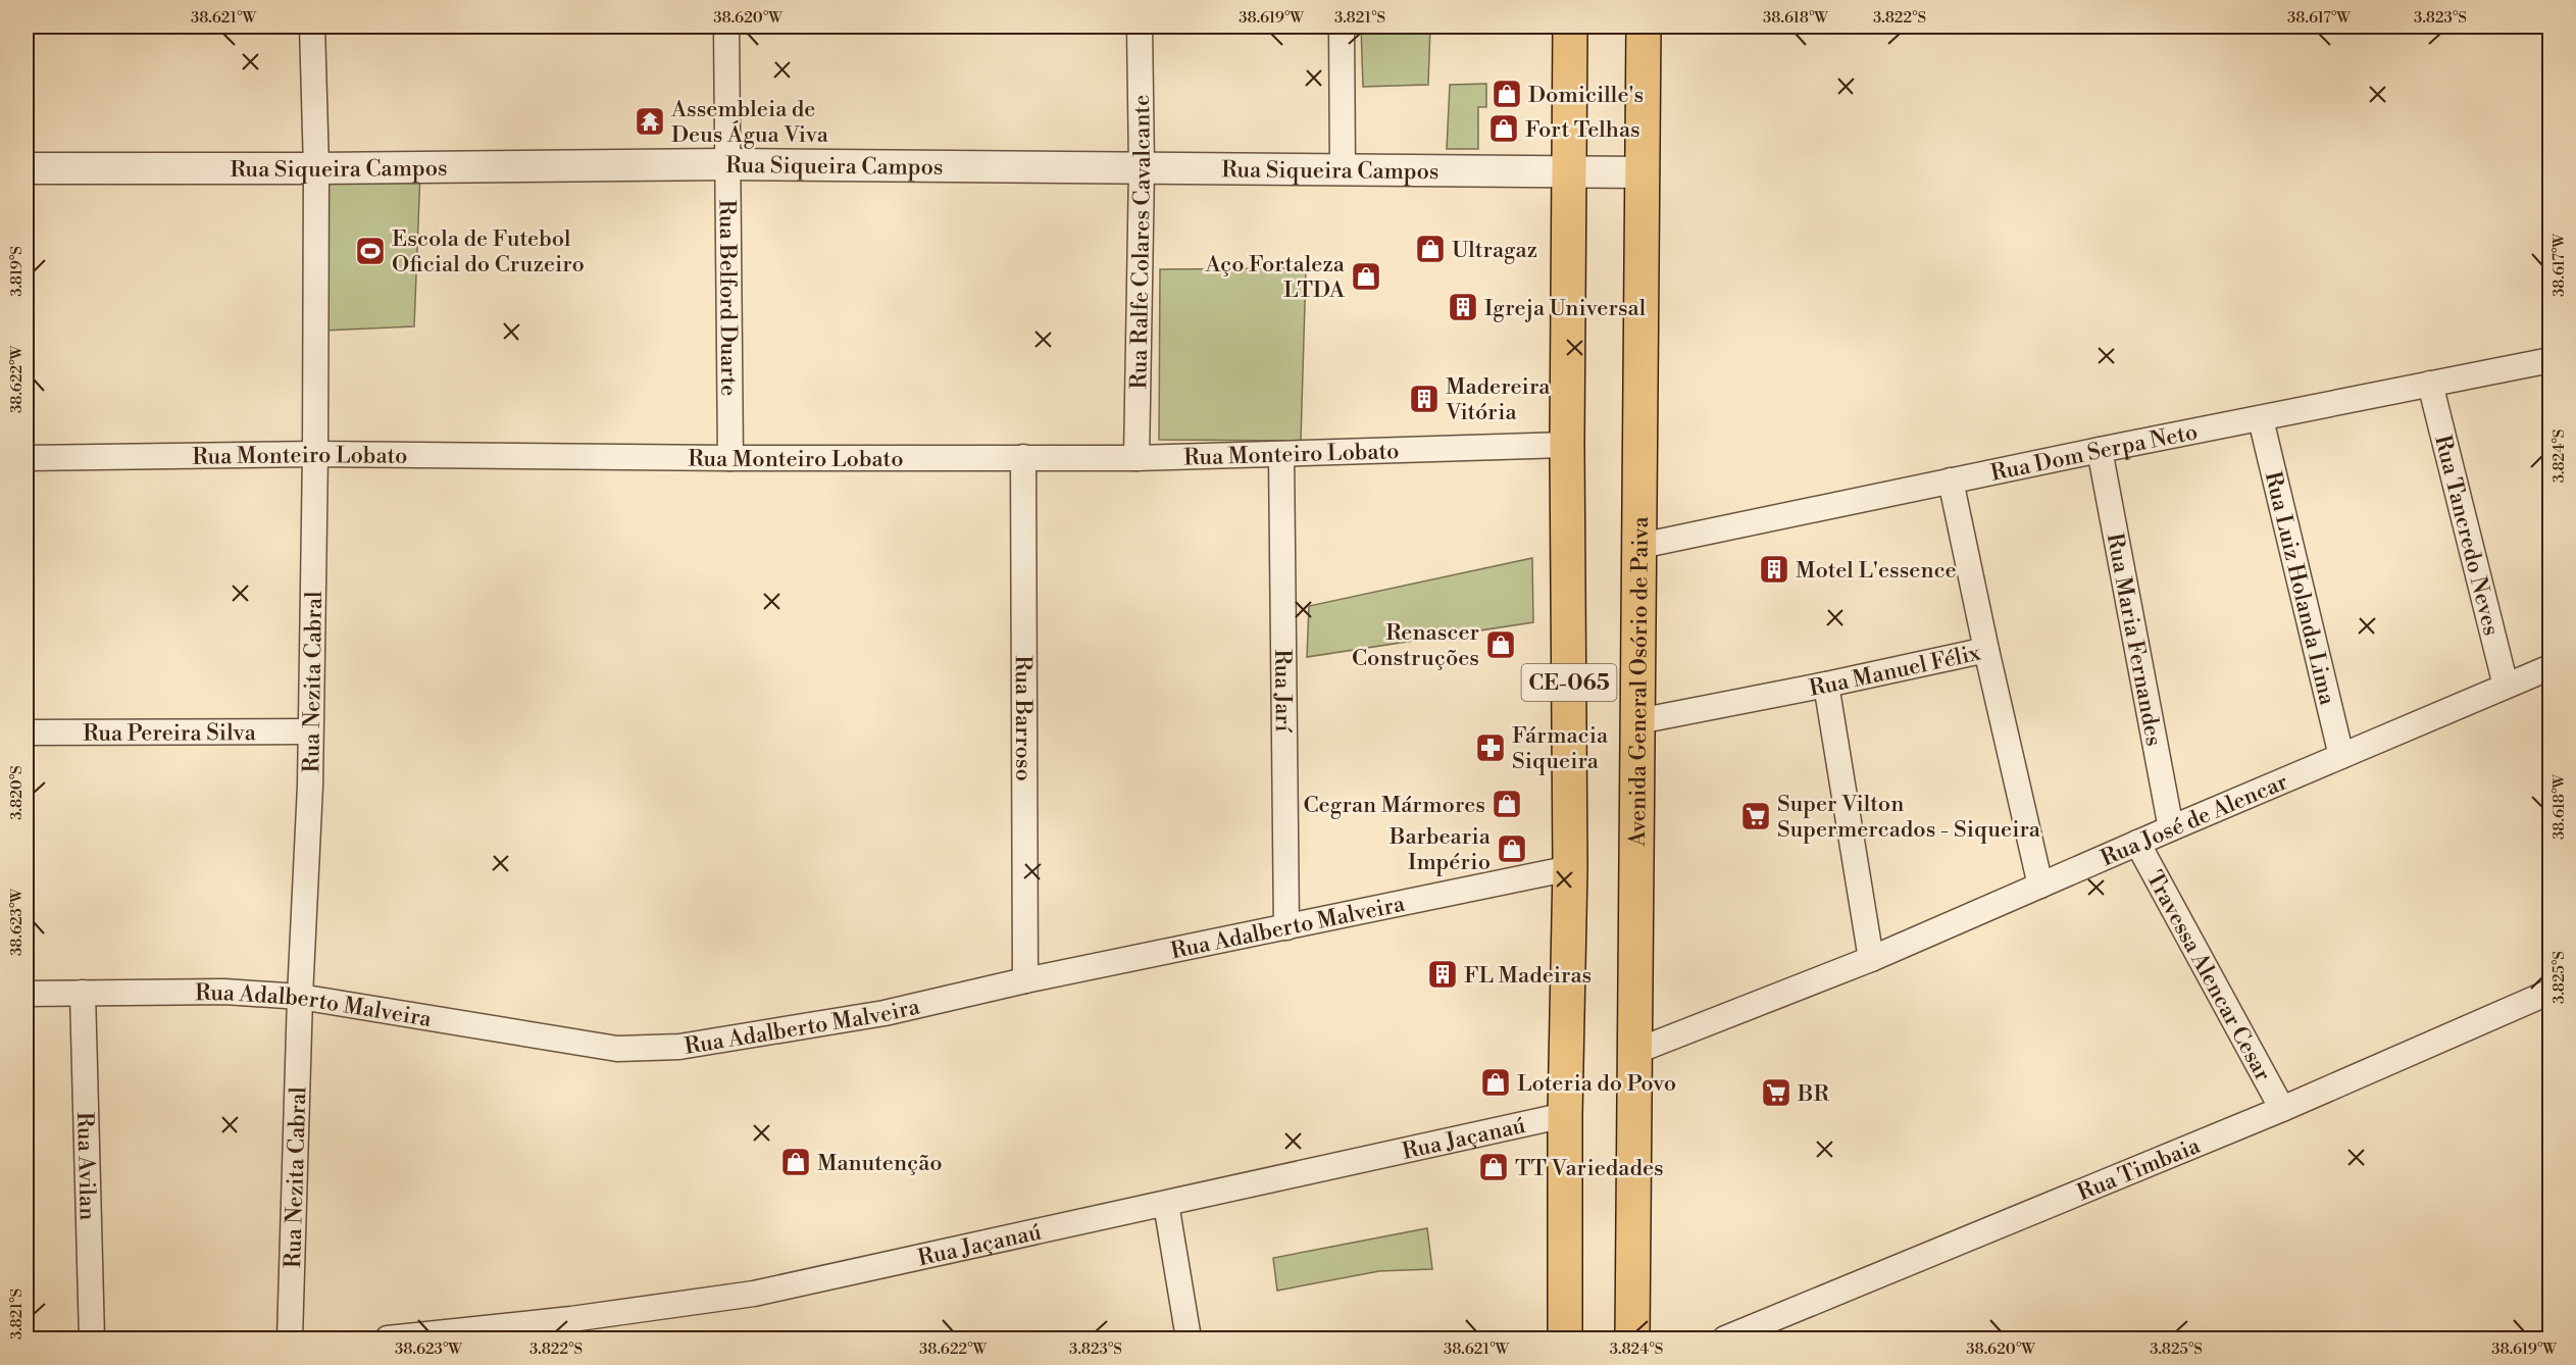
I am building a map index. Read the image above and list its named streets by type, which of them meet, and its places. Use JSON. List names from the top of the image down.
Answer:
{
  "streets": {
    "main road": ["CE-065", "Avenida General Osório de Paiva"],
    "street": [
      "Rua Siqueira Campos",
      "Rua Ralfe Colares Cavalcante",
      "Rua Belford Duarte",
      "Rua Dom Serpa Neto",
      "Rua Monteiro Lobato",
      "Rua Tancredo Neves",
      "Rua Luiz Holanda Lima",
      "Rua Maria Fernandes",
      "Rua Manuel Félix",
      "Rua Nezita Cabral",
      "Rua Jarí",
      "Rua Barroso",
      "Rua Pereira Silva",
      "Rua José de Alencar",
      "Rua Adalberto Malveira",
      "Travessa Alencar Cesar",
      "Rua Jaçanaú",
      "Rua Avilan",
      "Rua Timbaia"
    ]
  },
  "crossings": [
    ["Rua Siqueira Campos", "Rua Ralfe Colares Cavalcante"],
    ["Rua Siqueira Campos", "Rua Belford Duarte"],
    ["Rua Siqueira Campos", "Rua Nezita Cabral"],
    ["Rua Siqueira Campos", "CE-065"],
    ["Rua Siqueira Campos", "Avenida General Osório de Paiva"],
    ["Rua Ralfe Colares Cavalcante", "Rua Monteiro Lobato"],
    ["Rua Belford Duarte", "Rua Monteiro Lobato"],
    ["Rua Dom Serpa Neto", "Rua Tancredo Neves"],
    ["Rua Dom Serpa Neto", "Rua Luiz Holanda Lima"],
    ["Rua Dom Serpa Neto", "Rua Maria Fernandes"],
    ["Rua Dom Serpa Neto", "Avenida General Osório de Paiva"],
    ["Rua Monteiro Lobato", "Rua Nezita Cabral"],
    ["Rua Monteiro Lobato", "CE-065"],
    ["Rua Monteiro Lobato", "Rua Jarí"],
    ["Rua Monteiro Lobato", "Rua Barroso"],
    ["Rua Tancredo Neves", "Rua José de Alencar"],
    ["Rua Luiz Holanda Lima", "Rua José de Alencar"],
    ["Rua Maria Fernandes", "Rua José de Alencar"],
    ["Rua Manuel Félix", "Avenida General Osório de Paiva"],
    ["Rua Manuel Félix", "Rua José de Alencar"],
    ["Rua Nezita Cabral", "Rua Pereira Silva"],
    ["Rua Nezita Cabral", "Rua Adalberto Malveira"],
    ["CE-065", "Rua Adalberto Malveira"],
    ["CE-065", "Rua Jaçanaú"],
    ["Avenida General Osório de Paiva", "Rua José de Alencar"],
    ["Rua Jarí", "Rua Adalberto Malveira"],
    ["Rua Barroso", "Rua Adalberto Malveira"],
    ["Rua José de Alencar", "Travessa Alencar Cesar"],
    ["Rua Adalberto Malveira", "Rua Avilan"],
    ["Travessa Alencar Cesar", "Rua Timbaia"]
  ],
  "places": {
    "shop": [
      "Domicille's",
      "Fort Telhas",
      "Ultragaz",
      "Aço Fortaleza LTDA",
      "Renascer Construções",
      "Cegran Mármores",
      "Barbearia Império",
      "Loteria do Povo",
      "Manutenção",
      "TT Variedades"
    ],
    "temple": ["Assembleia de Deus Água Viva"],
    "sports": ["Escola de Futebol Oficial do Cruzeiro"],
    "building": [
      "Igreja Universal",
      "Madereira Vitória",
      "Motel L'essence",
      "FL Madeiras"
    ],
    "pharmacy": ["Fármacia Siqueira"],
    "supermarket": ["Super Vilton Supermercados - Siqueira", "BR"]
  },
  "coordinates": [
    "38.621°W",
    "38.620°W",
    "38.619°W",
    "3.821°S",
    "38.618°W",
    "3.822°S",
    "38.617°W",
    "3.823°S",
    "3.819°S",
    "38.622°W",
    "3.824°S",
    "3.820°S",
    "38.623°W",
    "3.825°S"
  ]
}
